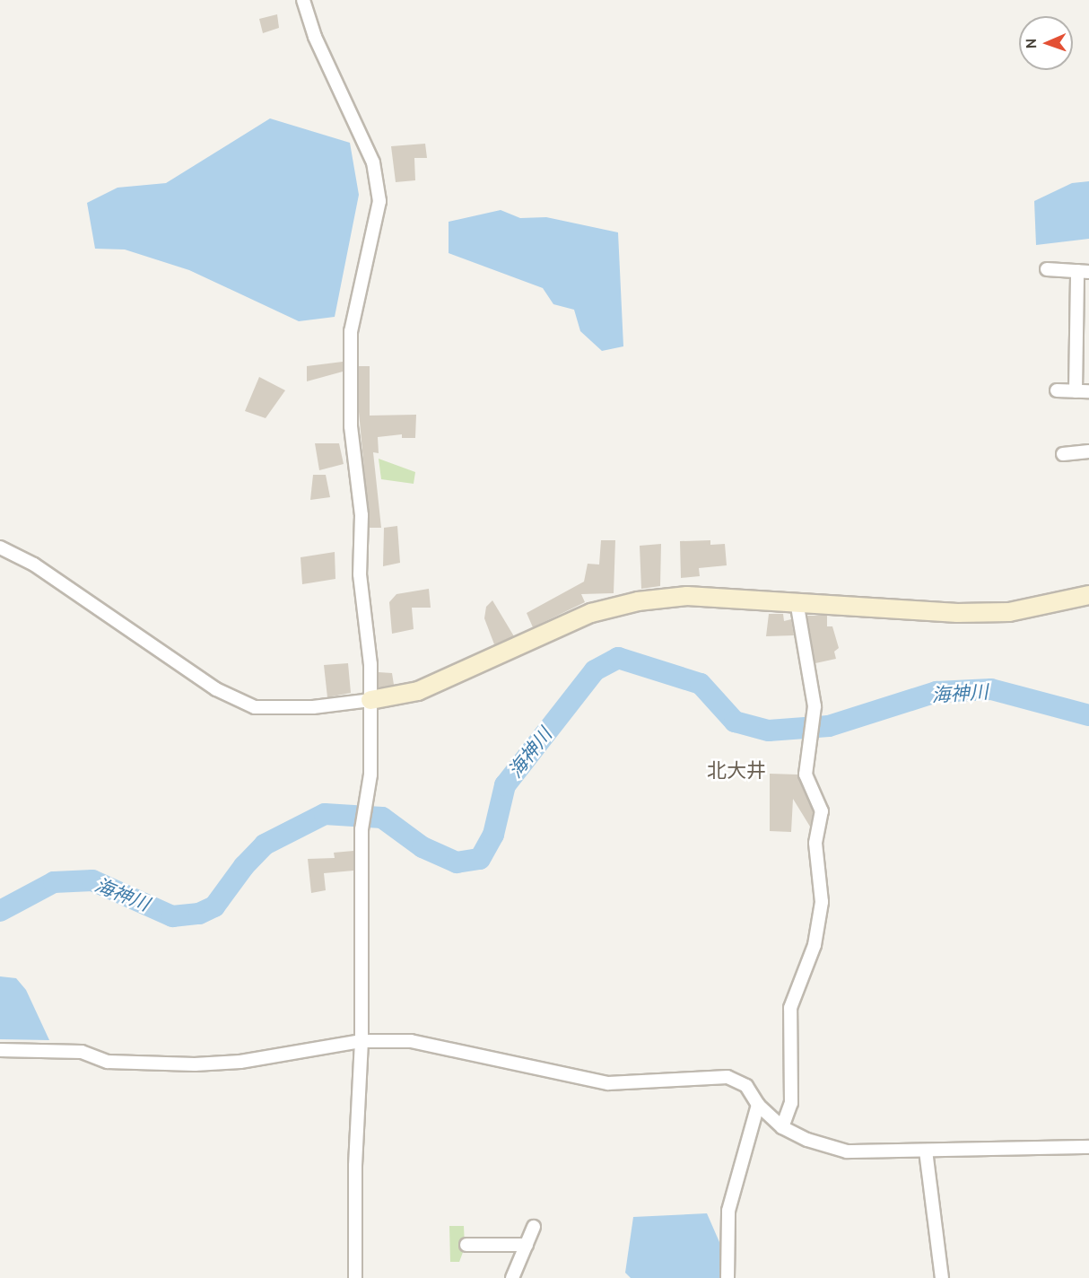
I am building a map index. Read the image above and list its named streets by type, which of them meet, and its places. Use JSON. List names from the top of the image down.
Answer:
{
  "districts": ["北大井"],
  "water": ["海神川"],
  "north": "left"
}
